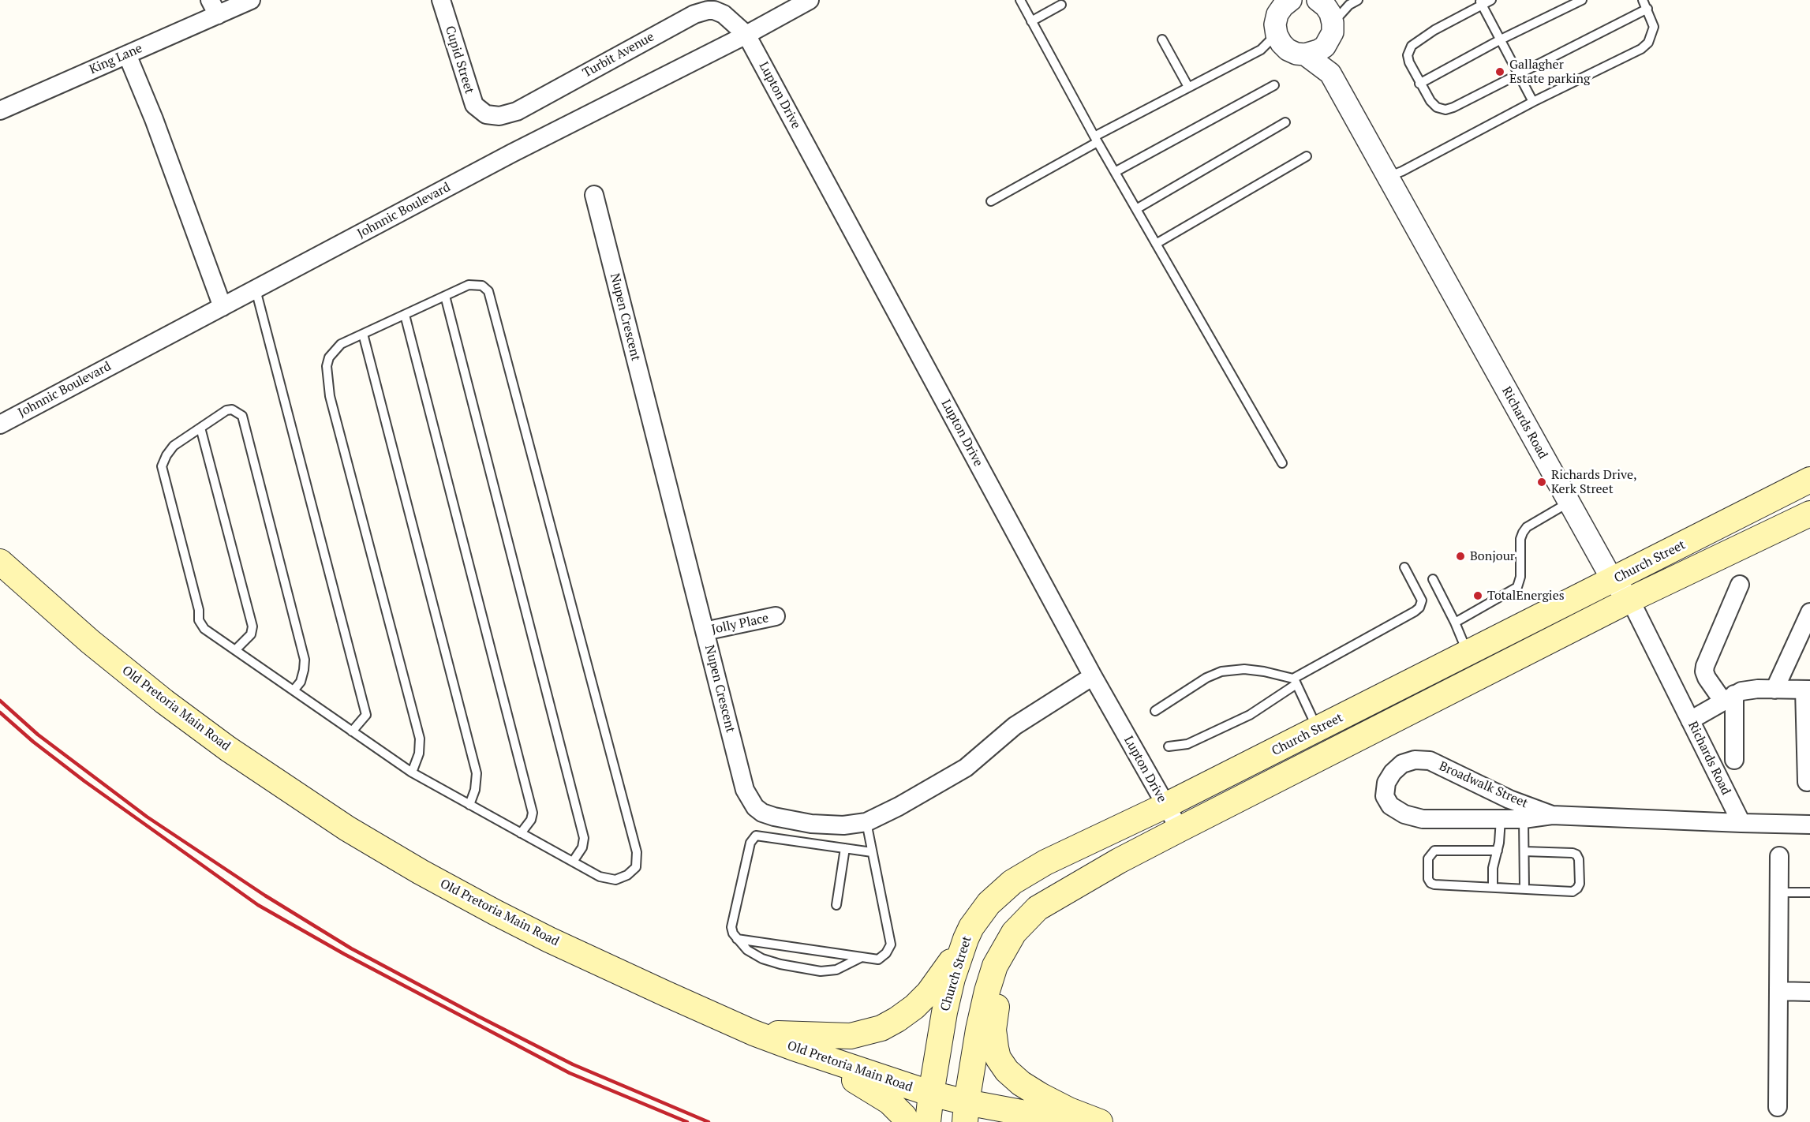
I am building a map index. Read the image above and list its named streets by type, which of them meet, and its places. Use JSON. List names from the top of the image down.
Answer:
{
  "streets": {
    "main road": ["Church Street", "Old Pretoria Main Road"],
    "street": [
      "Turbit Avenue",
      "King Lane",
      "Cupid Street",
      "Lupton Drive",
      "Johnnic Boulevard",
      "Nupen Crescent",
      "Richards Road",
      "Jolly Place",
      "Broadwalk Street"
    ]
  },
  "crossings": [
    ["Turbit Avenue", "Cupid Street"],
    ["Turbit Avenue", "Lupton Drive"],
    ["Turbit Avenue", "Johnnic Boulevard"],
    ["Lupton Drive", "Johnnic Boulevard"],
    ["Lupton Drive", "Nupen Crescent"],
    ["Lupton Drive", "Church Street"],
    ["Nupen Crescent", "Jolly Place"],
    ["Richards Road", "Church Street"],
    ["Richards Road", "Broadwalk Street"],
    ["Church Street", "Old Pretoria Main Road"]
  ],
  "places": [
    "Gallagher Estate parking",
    "Richards Drive, Kerk Street",
    "Bonjour",
    "TotalEnergies"
  ]
}
